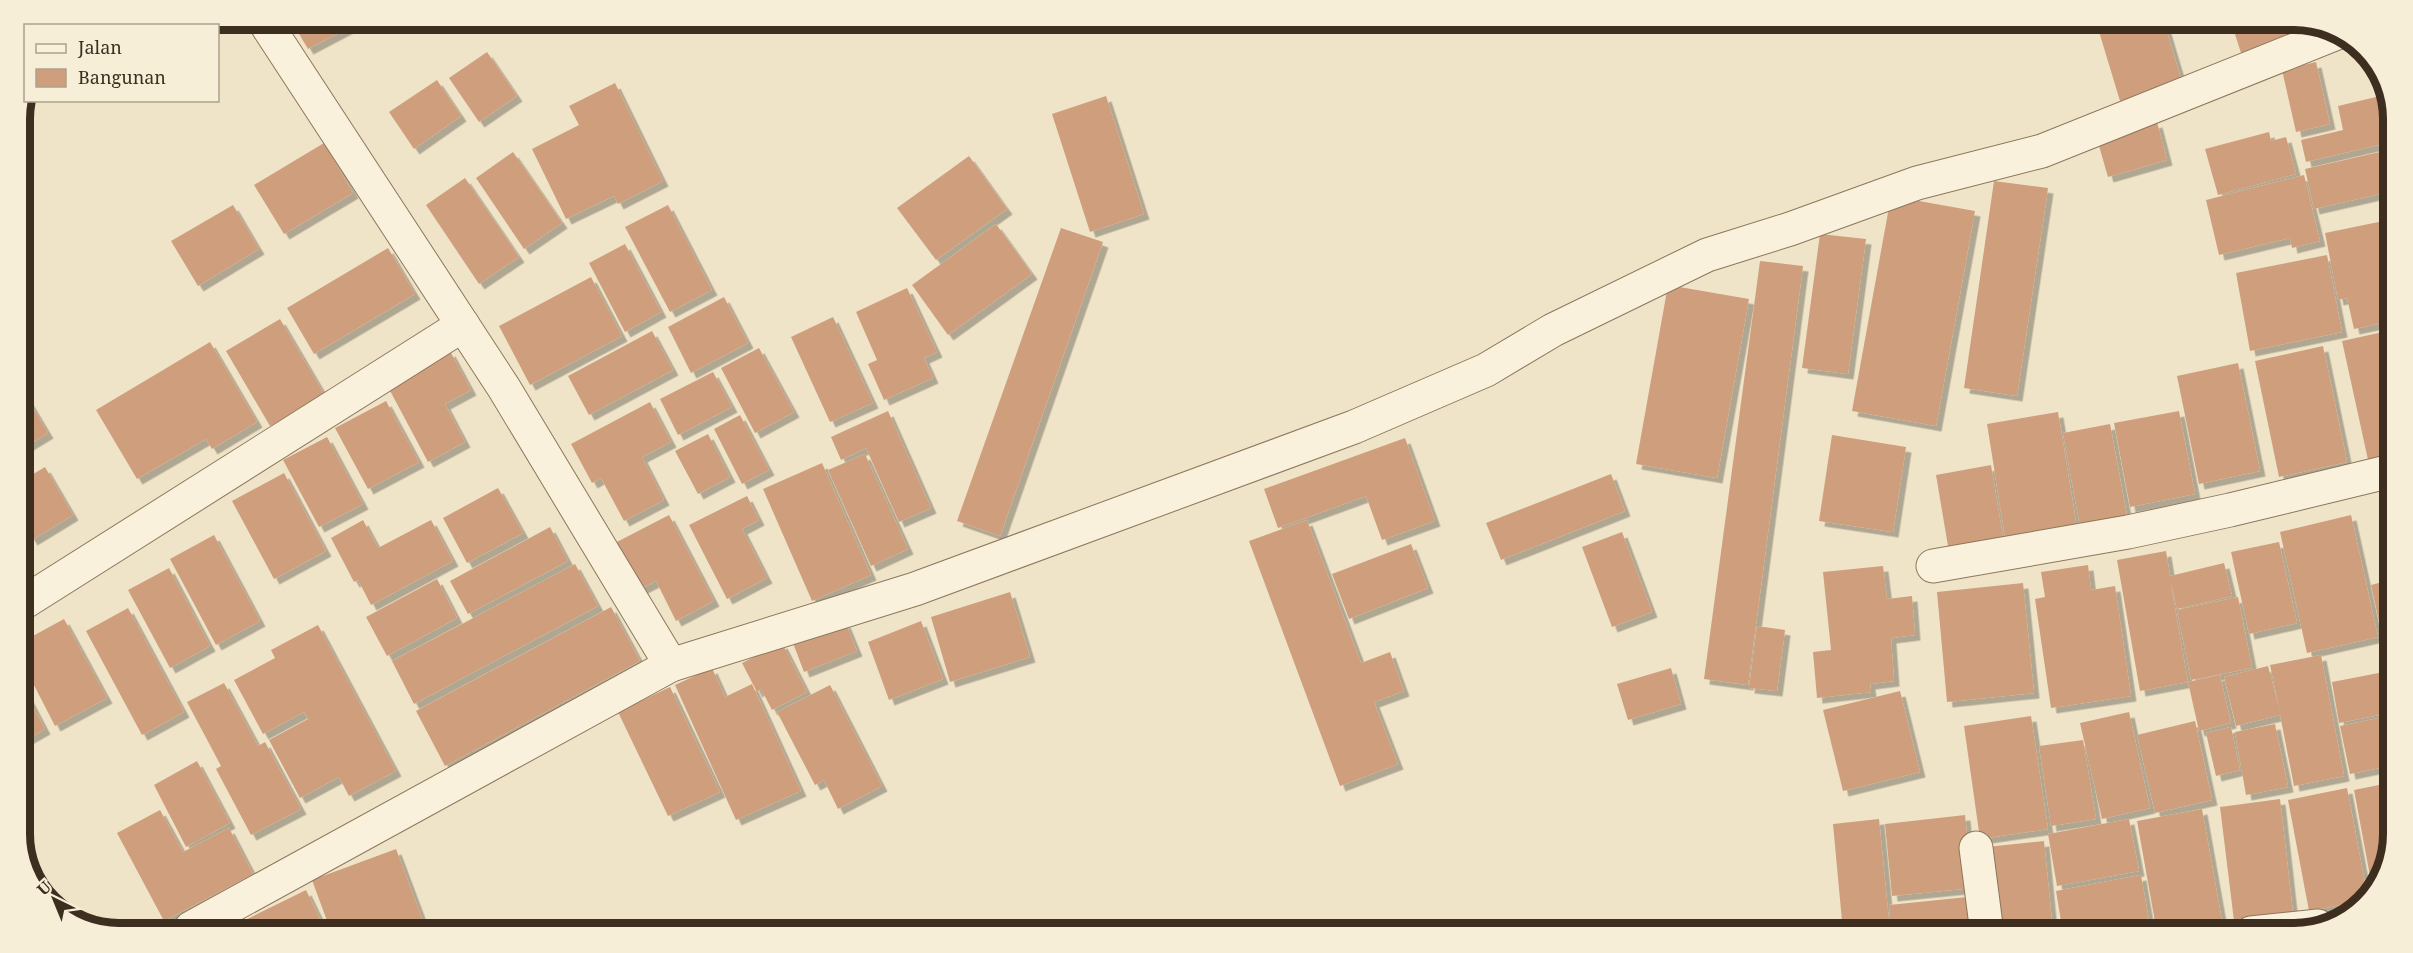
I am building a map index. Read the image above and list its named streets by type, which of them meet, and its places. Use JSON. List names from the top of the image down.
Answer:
{
  "legend": ["Jalan", "Bangunan"],
  "north": "top left"
}
